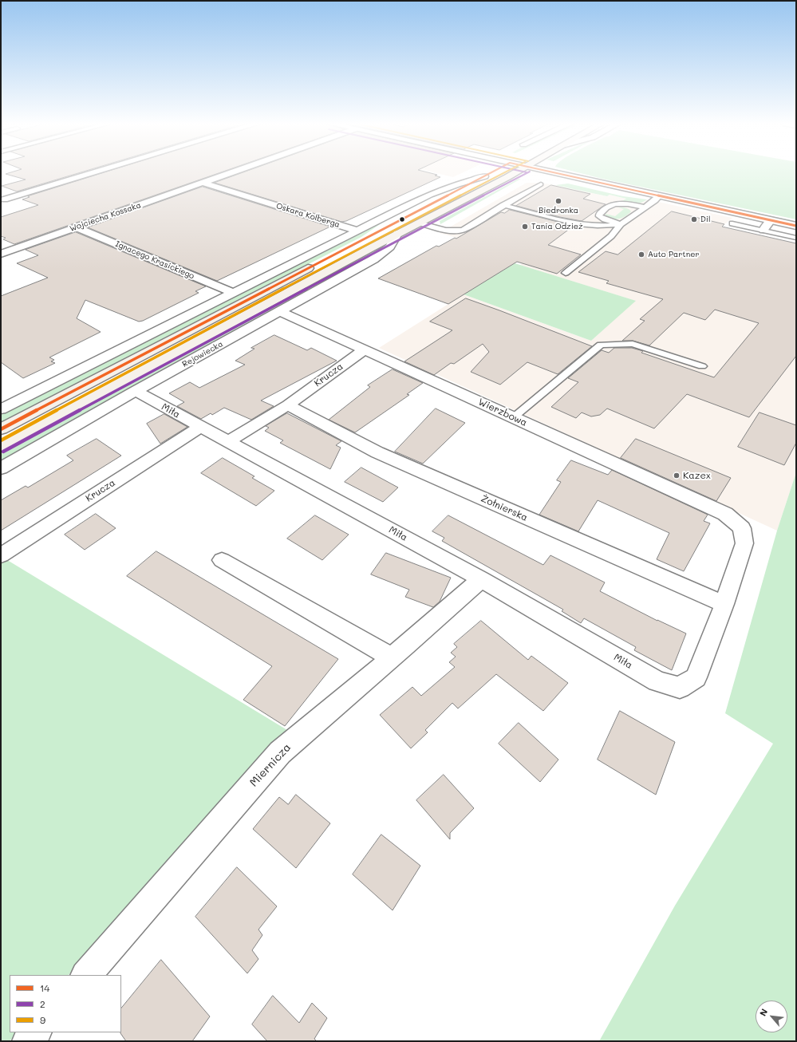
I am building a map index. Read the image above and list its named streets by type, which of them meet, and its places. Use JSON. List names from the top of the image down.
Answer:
{
  "streets": {
    "highway": ["Rejowiecka"],
    "street": [
      "Oskara Kolberga",
      "Wojciecha Kossaka",
      "Ignacego Krasickiego",
      "Krucza",
      "Miła",
      "Wierzbowa",
      "Żołnierska",
      "Miernicza"
    ]
  },
  "crossings": [
    ["Oskara Kolberga", "Wojciecha Kossaka"],
    ["Wojciecha Kossaka", "Ignacego Krasickiego"],
    ["Rejowiecka", "Miła"],
    ["Rejowiecka", "Wierzbowa"],
    ["Krucza", "Miła"],
    ["Krucza", "Wierzbowa"],
    ["Krucza", "Żołnierska"],
    ["Miła", "Wierzbowa"],
    ["Miła", "Żołnierska"],
    ["Miła", "Miernicza"],
    ["Wierzbowa", "Żołnierska"]
  ],
  "places": [
    "Biedronka",
    "Dil",
    "Tania Odzież",
    "Auto Partner",
    "Kazex"
  ],
  "lines": ["transit line 14", "transit line 2", "transit line 9"],
  "legend": ["14", "2", "9"],
  "north": "top left"
}
